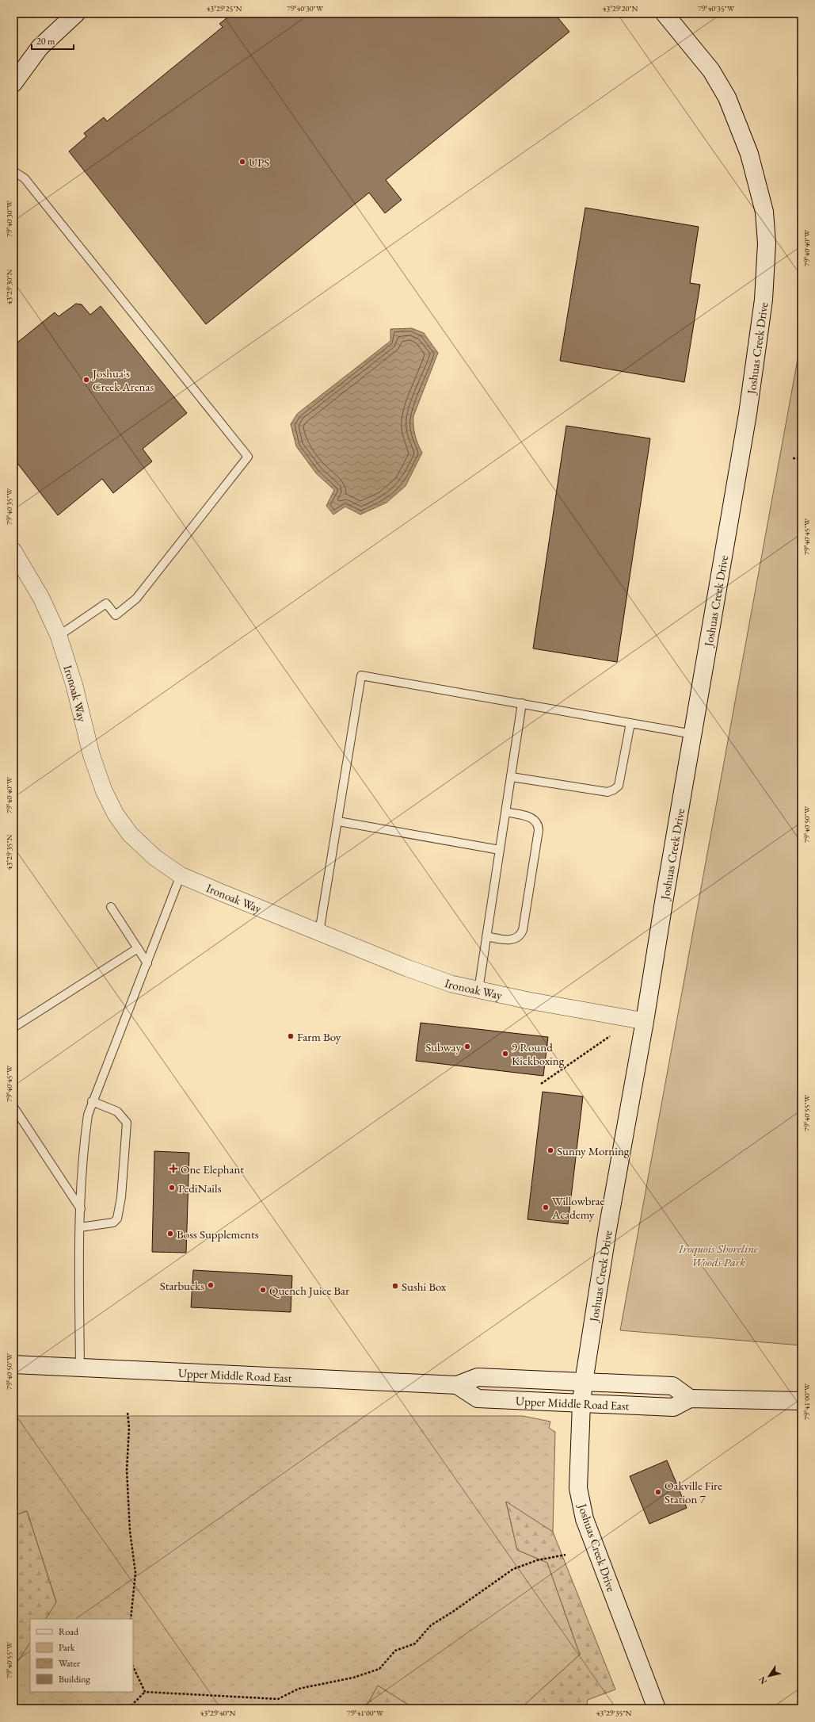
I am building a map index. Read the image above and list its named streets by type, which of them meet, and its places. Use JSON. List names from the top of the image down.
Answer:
{
  "streets": {
    "street": ["Joshuas Creek Drive", "Ironoak Way", "Upper Middle Road East"]
  },
  "crossings": [
    ["Joshuas Creek Drive", "Ironoak Way"],
    ["Joshuas Creek Drive", "Upper Middle Road East"]
  ],
  "parks": ["Iroquois Shoreline Woods Park"],
  "places": {
    "other": [
      "UPS",
      "Joshua's Creek Arenas",
      "Farm Boy",
      "Subway",
      "9 Round Kickboxing",
      "Sunny Morning",
      "PediNails",
      "Willowbrae Academy",
      "Boss Supplements",
      "Starbucks",
      "Sushi Box",
      "Quench Juice Bar",
      "Oakville Fire Station 7"
    ],
    "health": ["One Elephant"]
  },
  "legend": [
    "Road",
    "Park",
    "Water",
    "Building"
  ],
  "scale_bar": "20 m",
  "north": "bottom left",
  "coordinates": [
    "43°29'25\"N",
    "79°40'30\"W",
    "43°29'20\"N",
    "79°40'35\"W",
    "79°40'40\"W",
    "43°29'30\"N",
    "79°40'45\"W",
    "79°40'50\"W",
    "43°29'35\"N",
    "79°40'55\"W",
    "79°41'00\"W",
    "43°29'40\"N"
  ]
}
